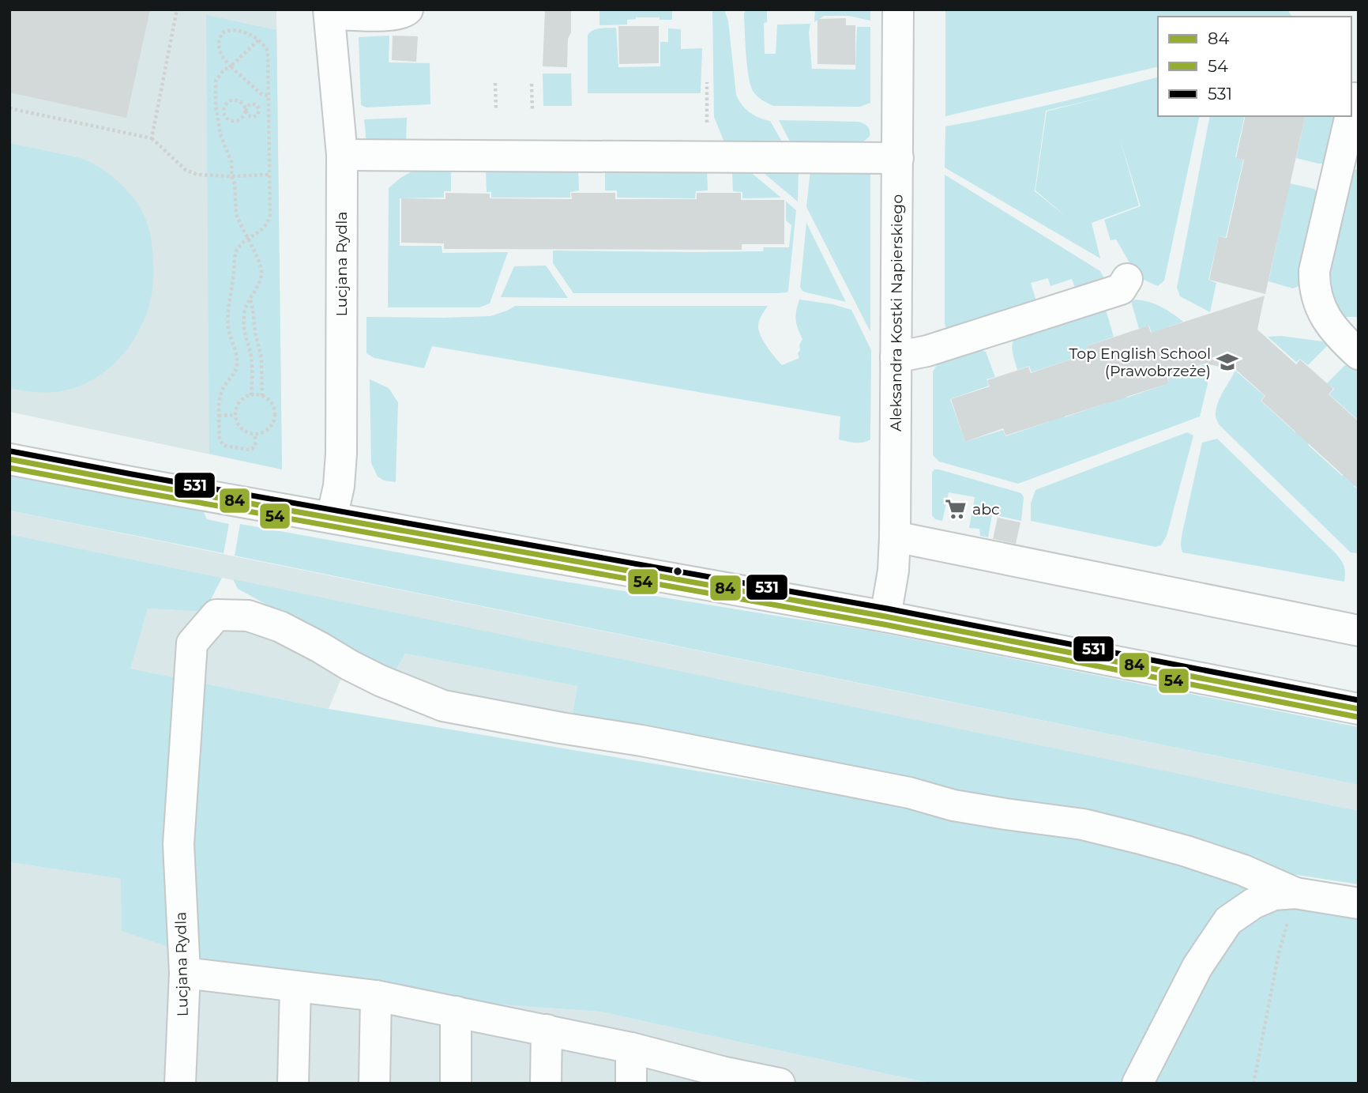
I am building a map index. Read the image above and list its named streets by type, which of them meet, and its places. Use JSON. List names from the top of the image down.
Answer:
{
  "streets": {
    "street": ["Lucjana Rydla", "Aleksandra Kostki Napierskiego"]
  },
  "places": {
    "school or university": ["Top English School (Prawobrzeże)"],
    "supermarket": ["abc"]
  },
  "lines": ["transit line 531", "transit line 84", "transit line 54"],
  "legend": ["84", "54", "531"]
}
